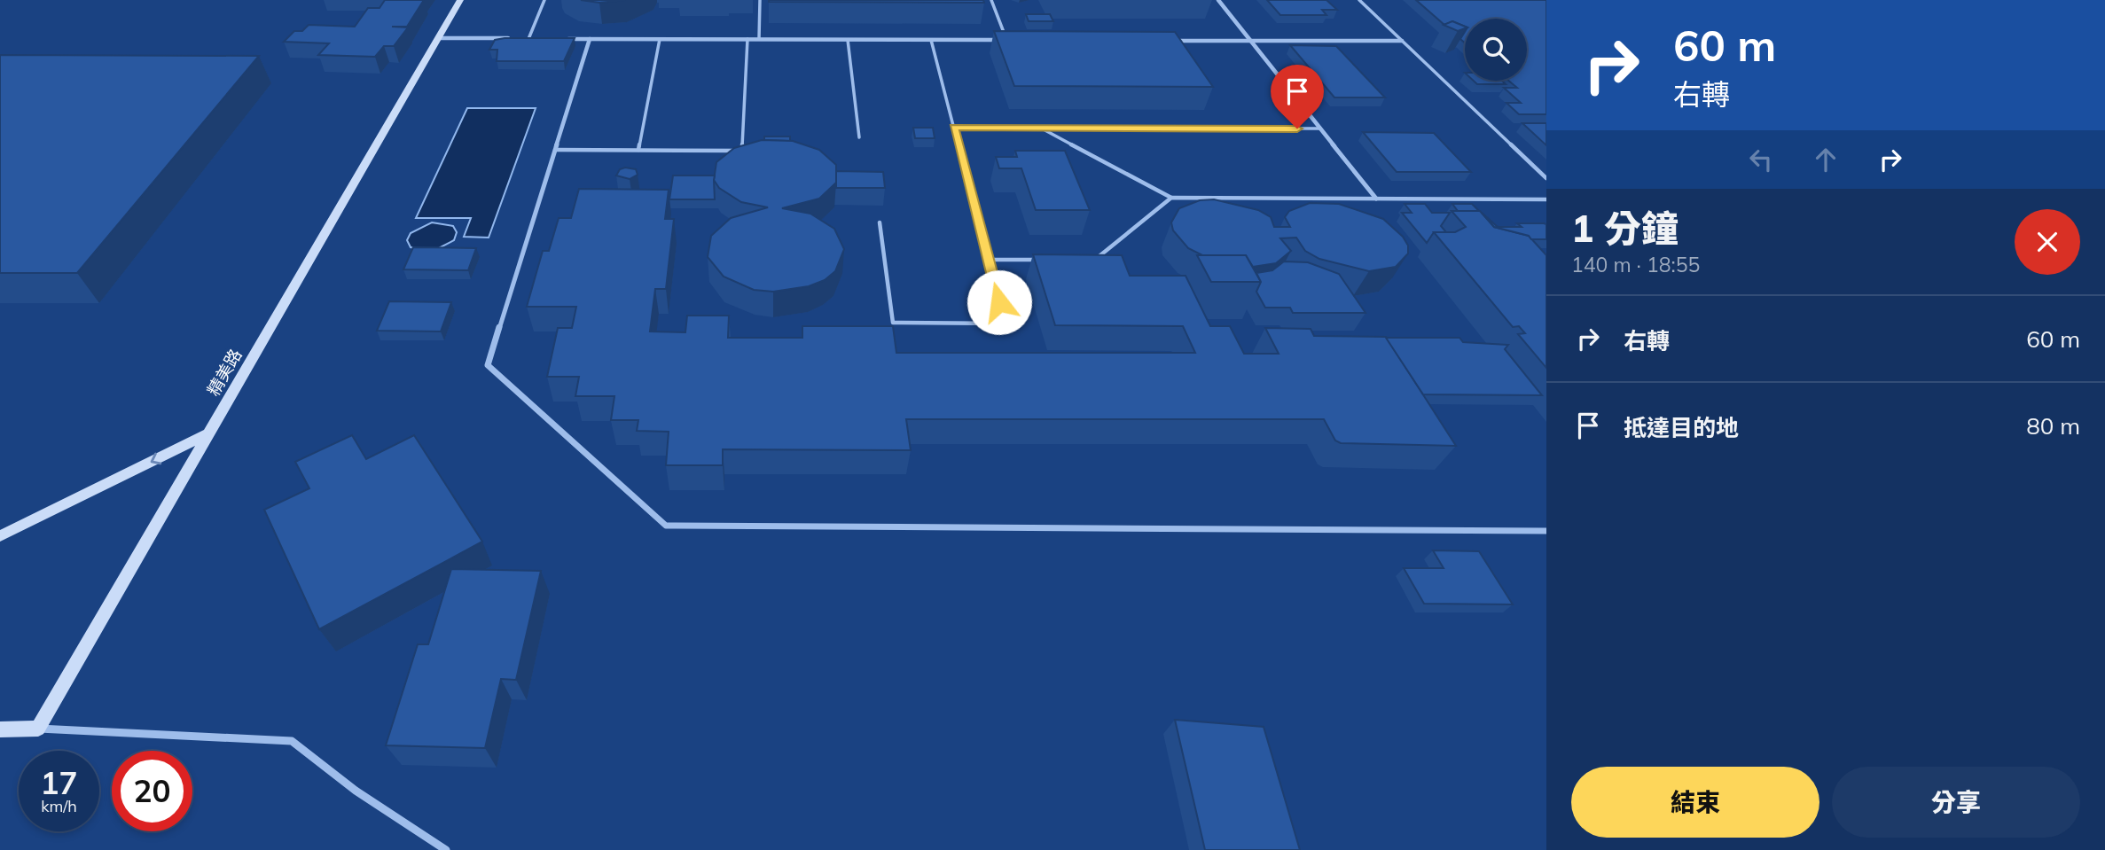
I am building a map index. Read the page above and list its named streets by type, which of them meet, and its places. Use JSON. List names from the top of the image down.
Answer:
{
  "streets": {
    "main road": ["精美路"]
  },
  "page": {
    "turn": ["60 m", "右轉"],
    "heading": ["1 分鐘", "140 m · 18:55"],
    "list": [
      {
        "name": "右轉",
        "value": "60 m"
      },
      {
        "name": "抵達目的地",
        "value": "80 m"
      }
    ],
    "speed": "17 km/h",
    "limit": "20",
    "buttons": ["結束", "分享"]
  }
}
